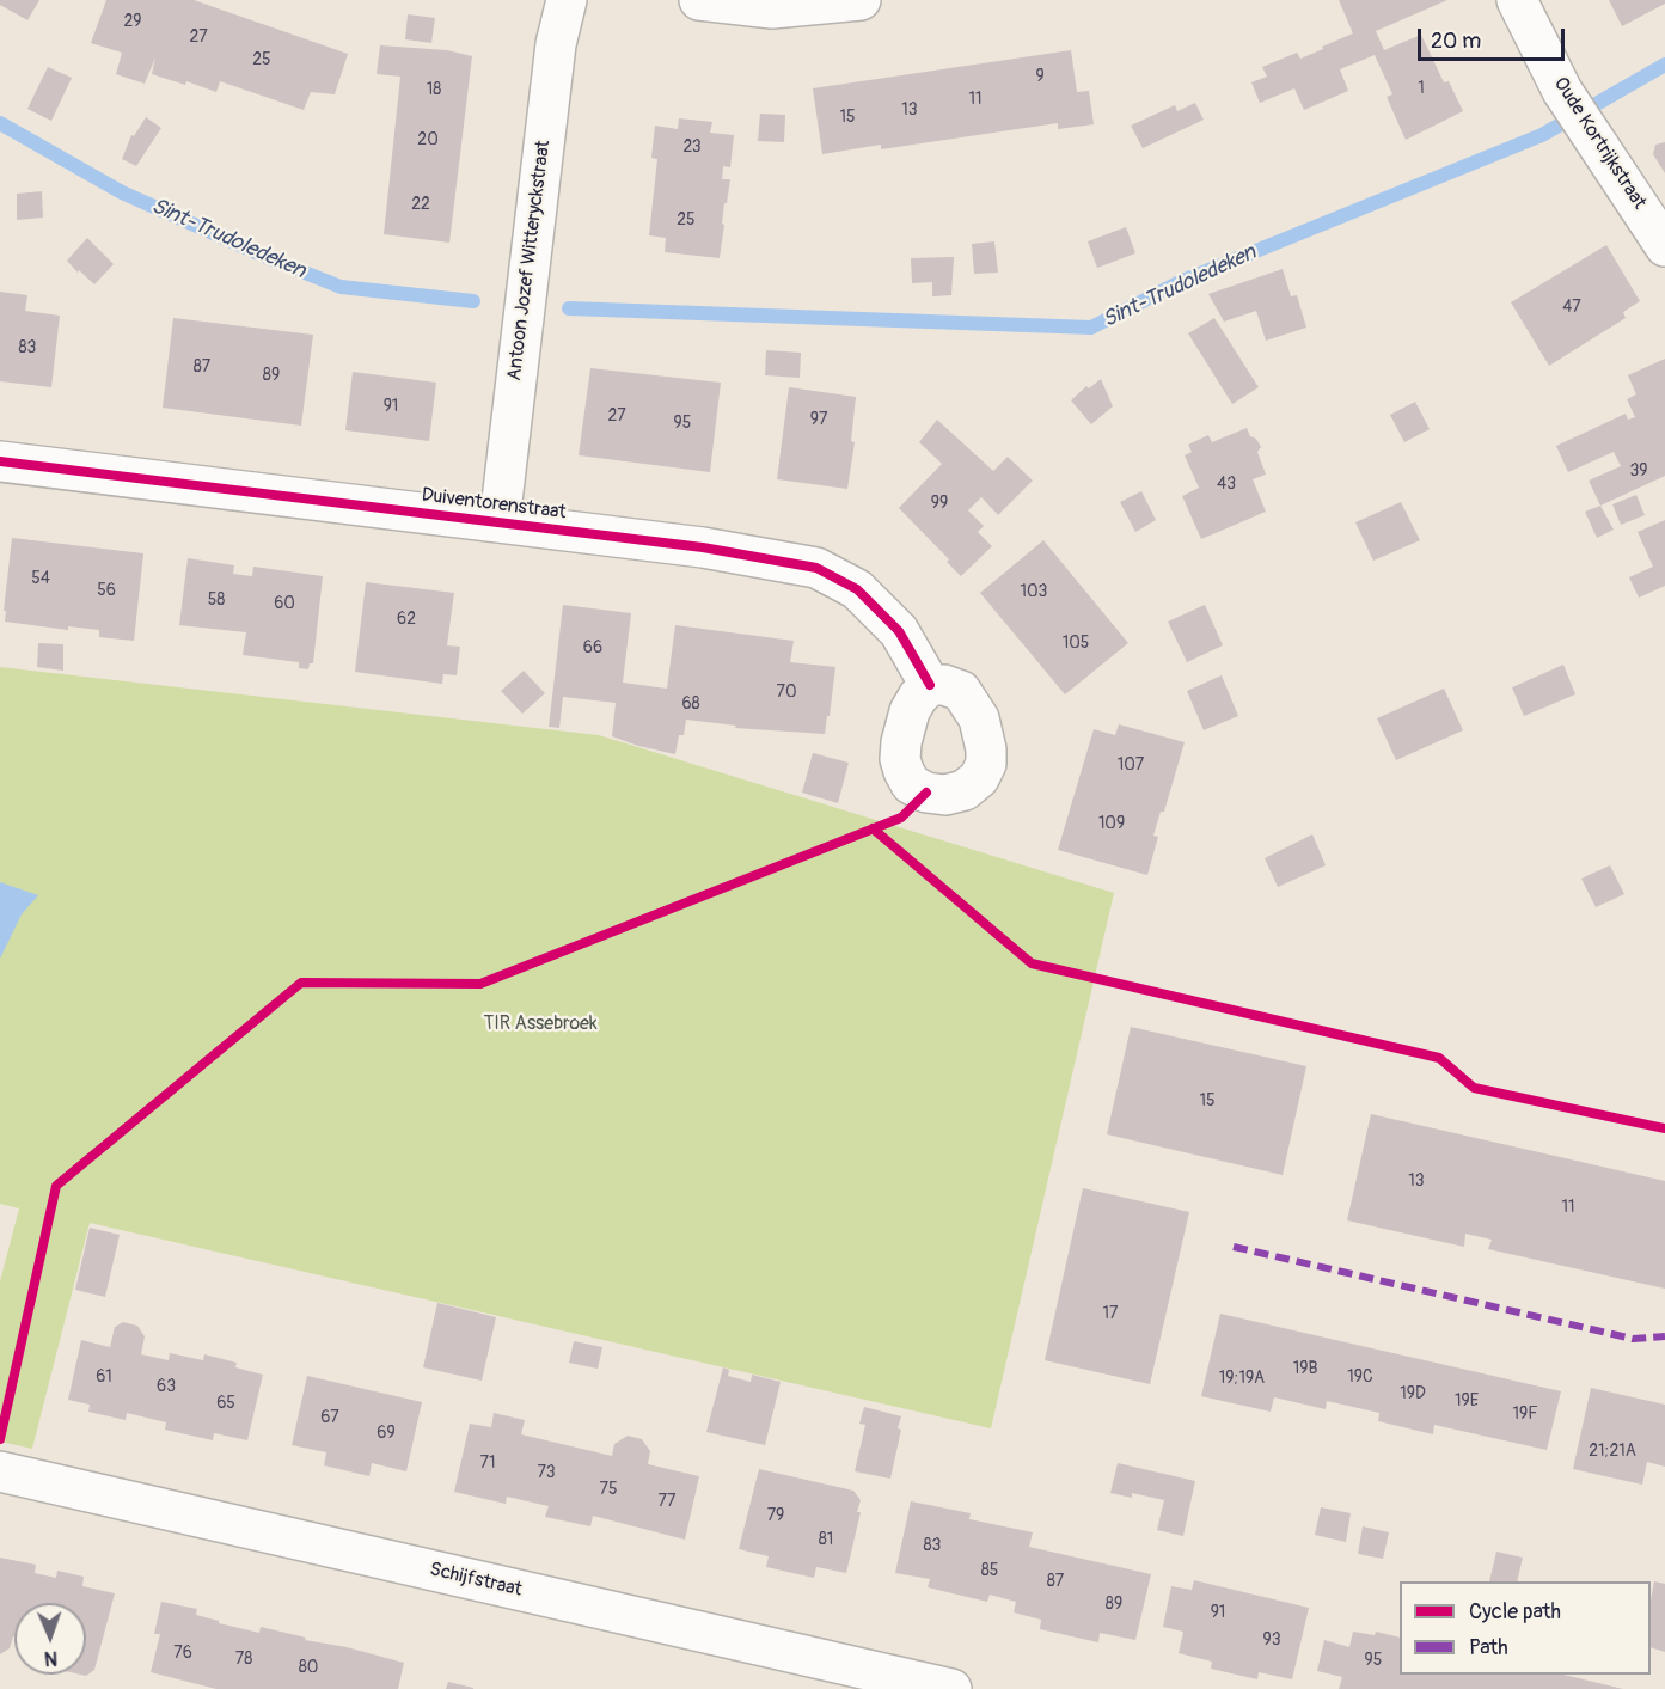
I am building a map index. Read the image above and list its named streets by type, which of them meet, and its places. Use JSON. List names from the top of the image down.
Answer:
{
  "streets": {
    "street": [
      "Oude Kortrijkstraat",
      "Antoon Jozef Witteryckstraat",
      "Duiventorenstraat",
      "Schijfstraat"
    ]
  },
  "crossings": [
    ["Antoon Jozef Witteryckstraat", "Duiventorenstraat"]
  ],
  "water": ["Sint-Trudoledeken"],
  "parks": ["TIR Assebroek"],
  "house_numbers": [
    "29",
    "27",
    "25",
    "9",
    "1",
    "18",
    "11",
    "13",
    "15",
    "20",
    "23",
    "22",
    "25",
    "47",
    "83",
    "87",
    "89",
    "91",
    "27",
    "97",
    "95",
    "39",
    "43",
    "99",
    "54",
    "56",
    "103",
    "58",
    "60",
    "62",
    "105",
    "66",
    "70",
    "68",
    "107",
    "109",
    "15",
    "13",
    "11",
    "17",
    "19B",
    "61",
    "19C",
    "19;19A",
    "63",
    "19D",
    "19E",
    "65",
    "19F",
    "67",
    "69",
    "21;21A",
    "71",
    "73",
    "75",
    "77",
    "79",
    "81",
    "83",
    "85",
    "87",
    "89",
    "91",
    "93",
    "76",
    "78",
    "95",
    "80"
  ],
  "legend": ["Cycle path", "Path"],
  "scale_bar": "20 m",
  "north": "bottom"
}
